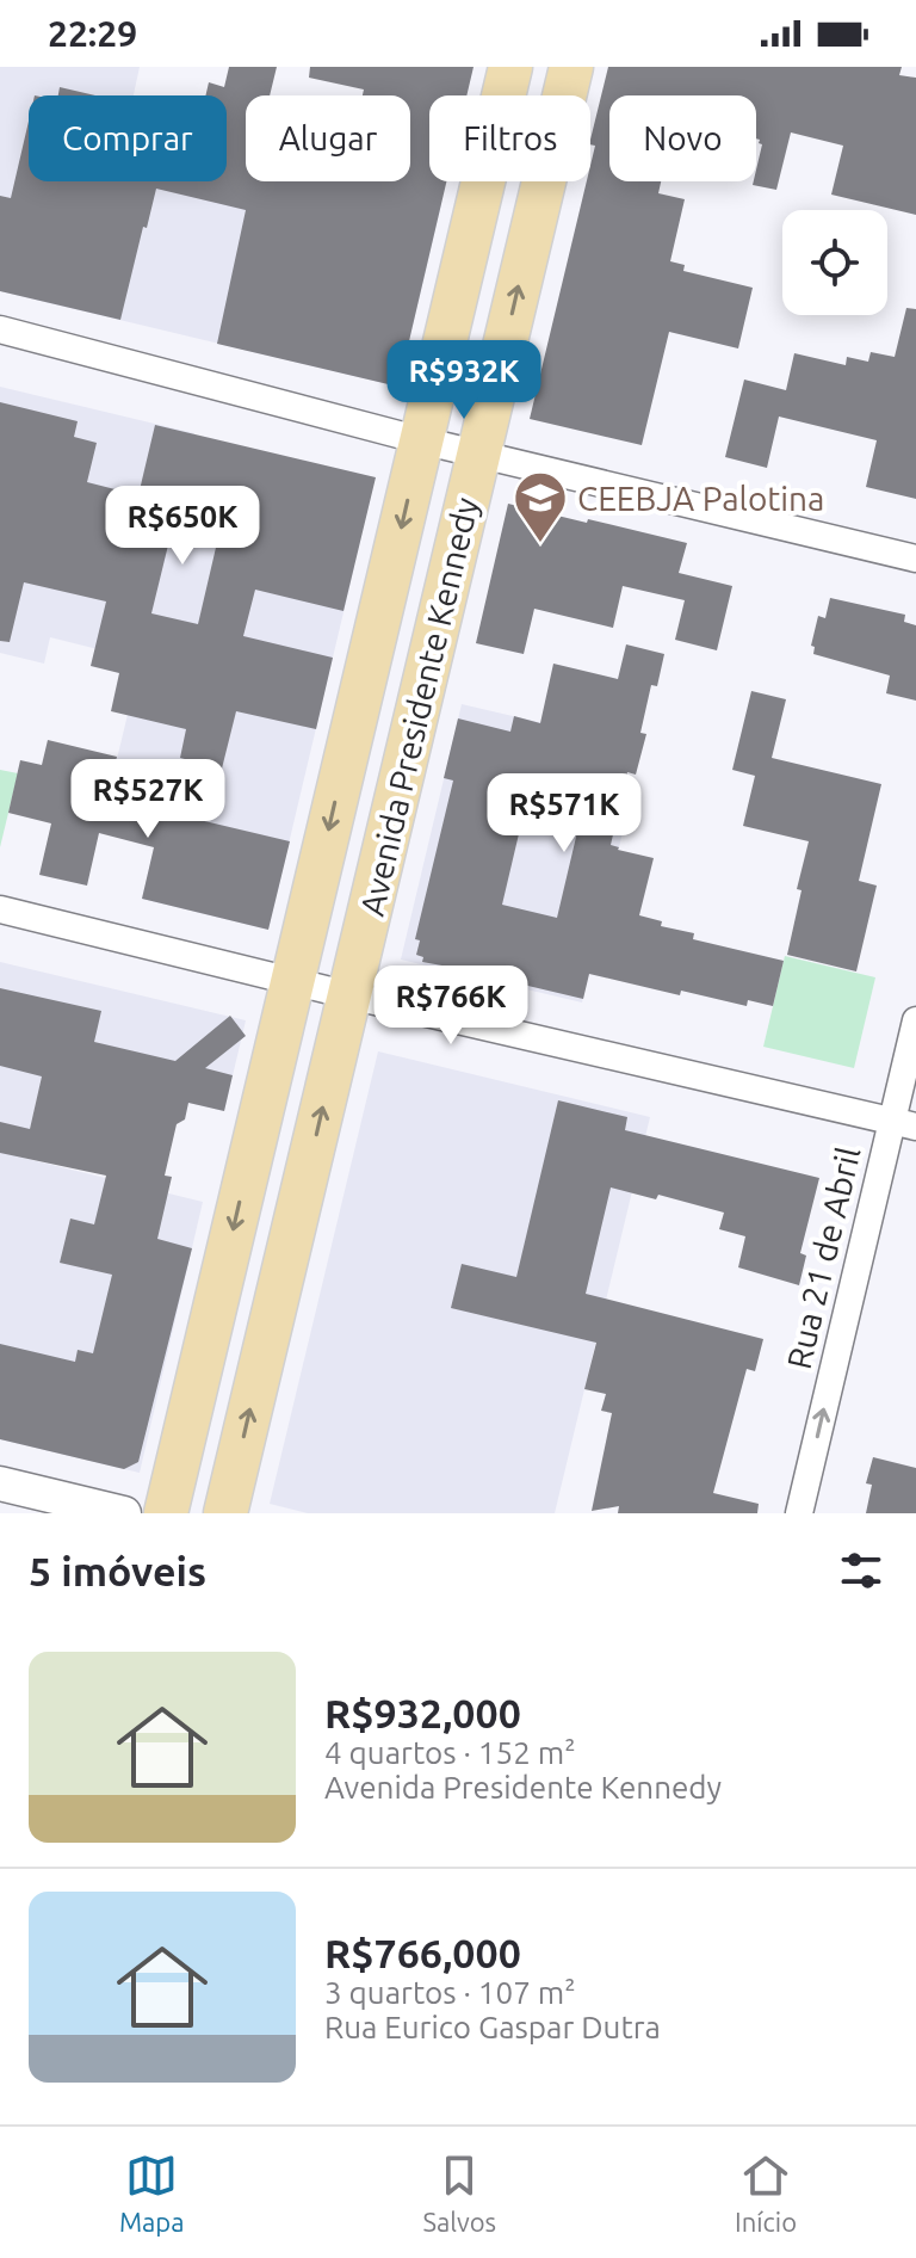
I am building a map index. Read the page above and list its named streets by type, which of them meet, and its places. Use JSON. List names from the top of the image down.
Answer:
{
  "streets": {
    "main road": ["Avenida Presidente Kennedy"],
    "street": ["Rua 21 de Abril"]
  },
  "one_way": ["Rua 21 de Abril"],
  "places": {
    "school or university": ["CEEBJA Palotina"]
  },
  "page": {
    "status": "22:29",
    "chip": [
      "Comprar",
      "Alugar",
      "Filtros",
      "Novo"
    ],
    "price": [
      "R$932K",
      "R$650K",
      "R$527K",
      "R$571K",
      "R$766K"
    ],
    "heading": "5 imóveis",
    "list": [
      {
        "name": "R$932,000",
        "note": "4 quartos · 152 m² · Avenida Presidente Kennedy"
      },
      {
        "name": "R$766,000",
        "note": "3 quartos · 107 m² · Rua Eurico Gaspar Dutra"
      }
    ],
    "tabs": ["Mapa", "Salvos", "Início"]
  }
}
